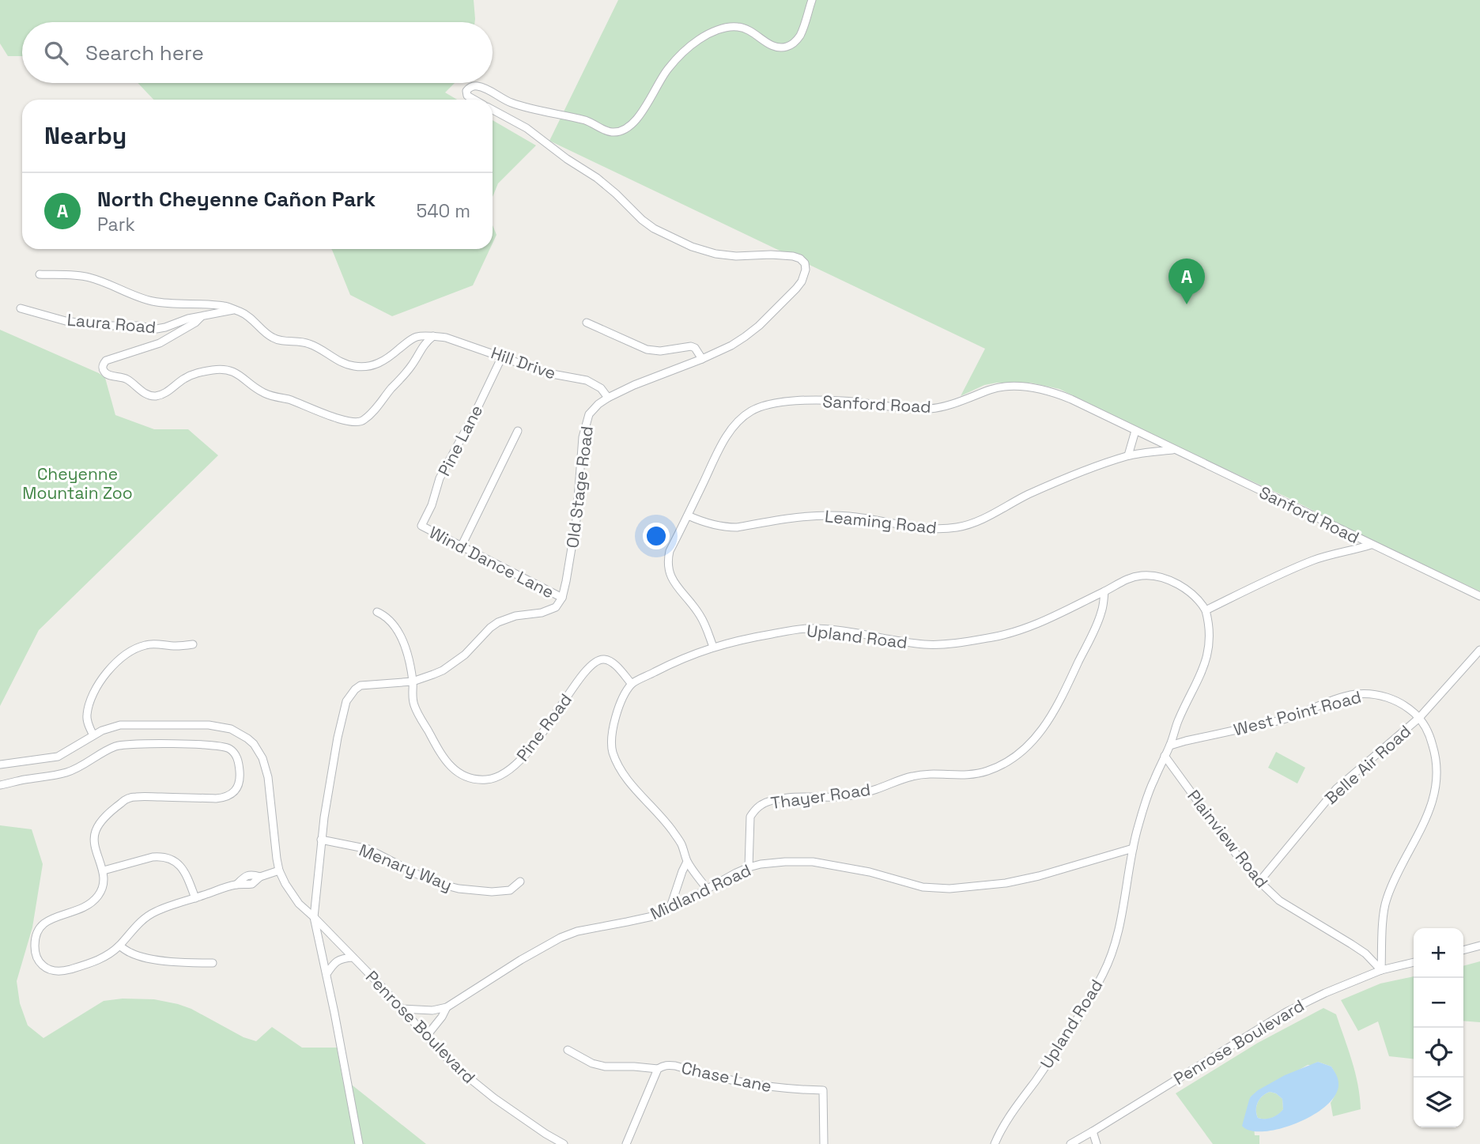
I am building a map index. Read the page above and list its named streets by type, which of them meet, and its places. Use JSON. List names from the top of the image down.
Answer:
{
  "streets": {
    "street": [
      "Laura Road",
      "Hill Drive",
      "Sanford Road",
      "Pine Lane",
      "Old Stage Road",
      "Leaming Road",
      "Wind Dance Lane",
      "Upland Road",
      "West Point Road",
      "Pine Road",
      "Belle Air Road",
      "Thayer Road",
      "Plainview Road",
      "Menary Way",
      "Midland Road",
      "Penrose Boulevard",
      "Chase Lane"
    ]
  },
  "crossings": [
    ["Hill Drive", "Pine Lane"],
    ["Hill Drive", "Old Stage Road"],
    ["Sanford Road", "Leaming Road"],
    ["Sanford Road", "Upland Road"],
    ["Pine Lane", "Wind Dance Lane"],
    ["Old Stage Road", "Wind Dance Lane"],
    ["Upland Road", "West Point Road"],
    ["Upland Road", "Pine Road"],
    ["Upland Road", "Thayer Road"],
    ["Upland Road", "Plainview Road"],
    ["Upland Road", "Midland Road"],
    ["West Point Road", "Belle Air Road"],
    ["Belle Air Road", "Plainview Road"],
    ["Thayer Road", "Midland Road"],
    ["Plainview Road", "Penrose Boulevard"],
    ["Midland Road", "Penrose Boulevard"]
  ],
  "parks": ["Cheyenne Mountain Zoo"],
  "page": {
    "search": "Search here",
    "heading": "Nearby",
    "list": [
      {
        "mark": "A",
        "name": "North Cheyenne Cañon Park",
        "note": "Park",
        "value": "540 m"
      }
    ],
    "pins": "A",
    "map_buttons": ["+", "−"]
  }
}
